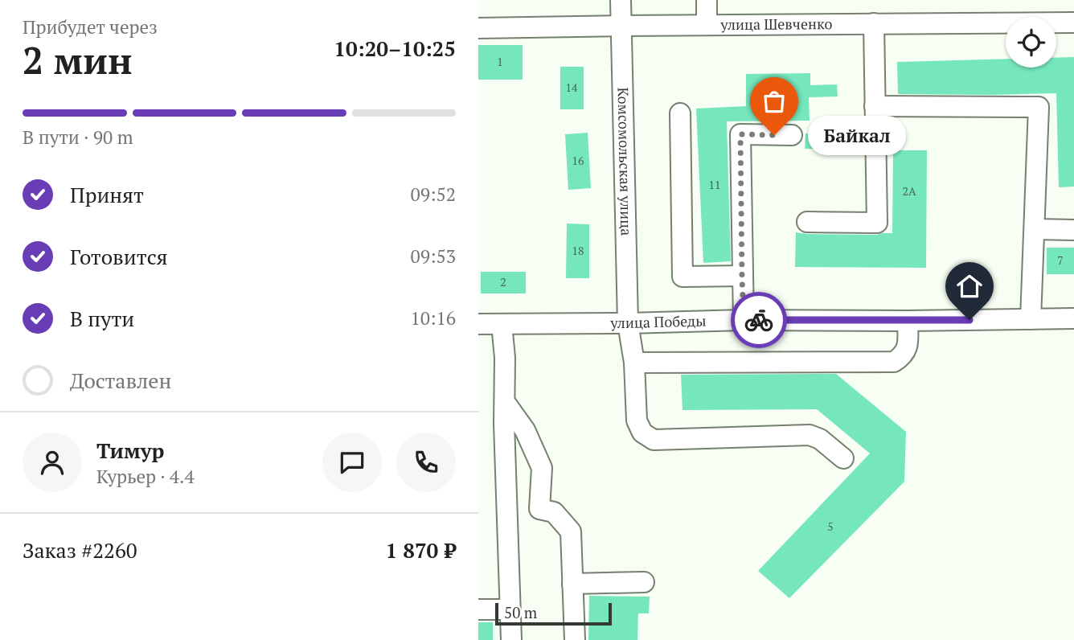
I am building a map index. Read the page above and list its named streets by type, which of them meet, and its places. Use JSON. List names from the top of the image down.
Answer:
{
  "streets": {
    "street": ["улица Шевченко", "Комсомольская улица", "улица Победы"]
  },
  "crossings": [
    ["улица Шевченко", "Комсомольская улица"],
    ["Комсомольская улица", "улица Победы"]
  ],
  "places": ["Байкал"],
  "house_numbers": [
    "1",
    "14",
    "16",
    "11",
    "2А",
    "18",
    "7",
    "2",
    "5"
  ],
  "scale_bar": "50 m",
  "page": {
    "heading": ["2 мин", "Прибудет через", "10:20–10:25"],
    "panel": [
      "Тимур",
      "Курьер · 4.4",
      "Заказ #2260",
      "1 870 ₽"
    ],
    "bar": "В пути · 90 m",
    "bubble": "Байкал",
    "list": [
      ["Принят", "09:52"],
      ["Готовится", "09:53"],
      ["В пути", "10:16"],
      "Доставлен"
    ],
    "scale": "50 m"
  }
}
